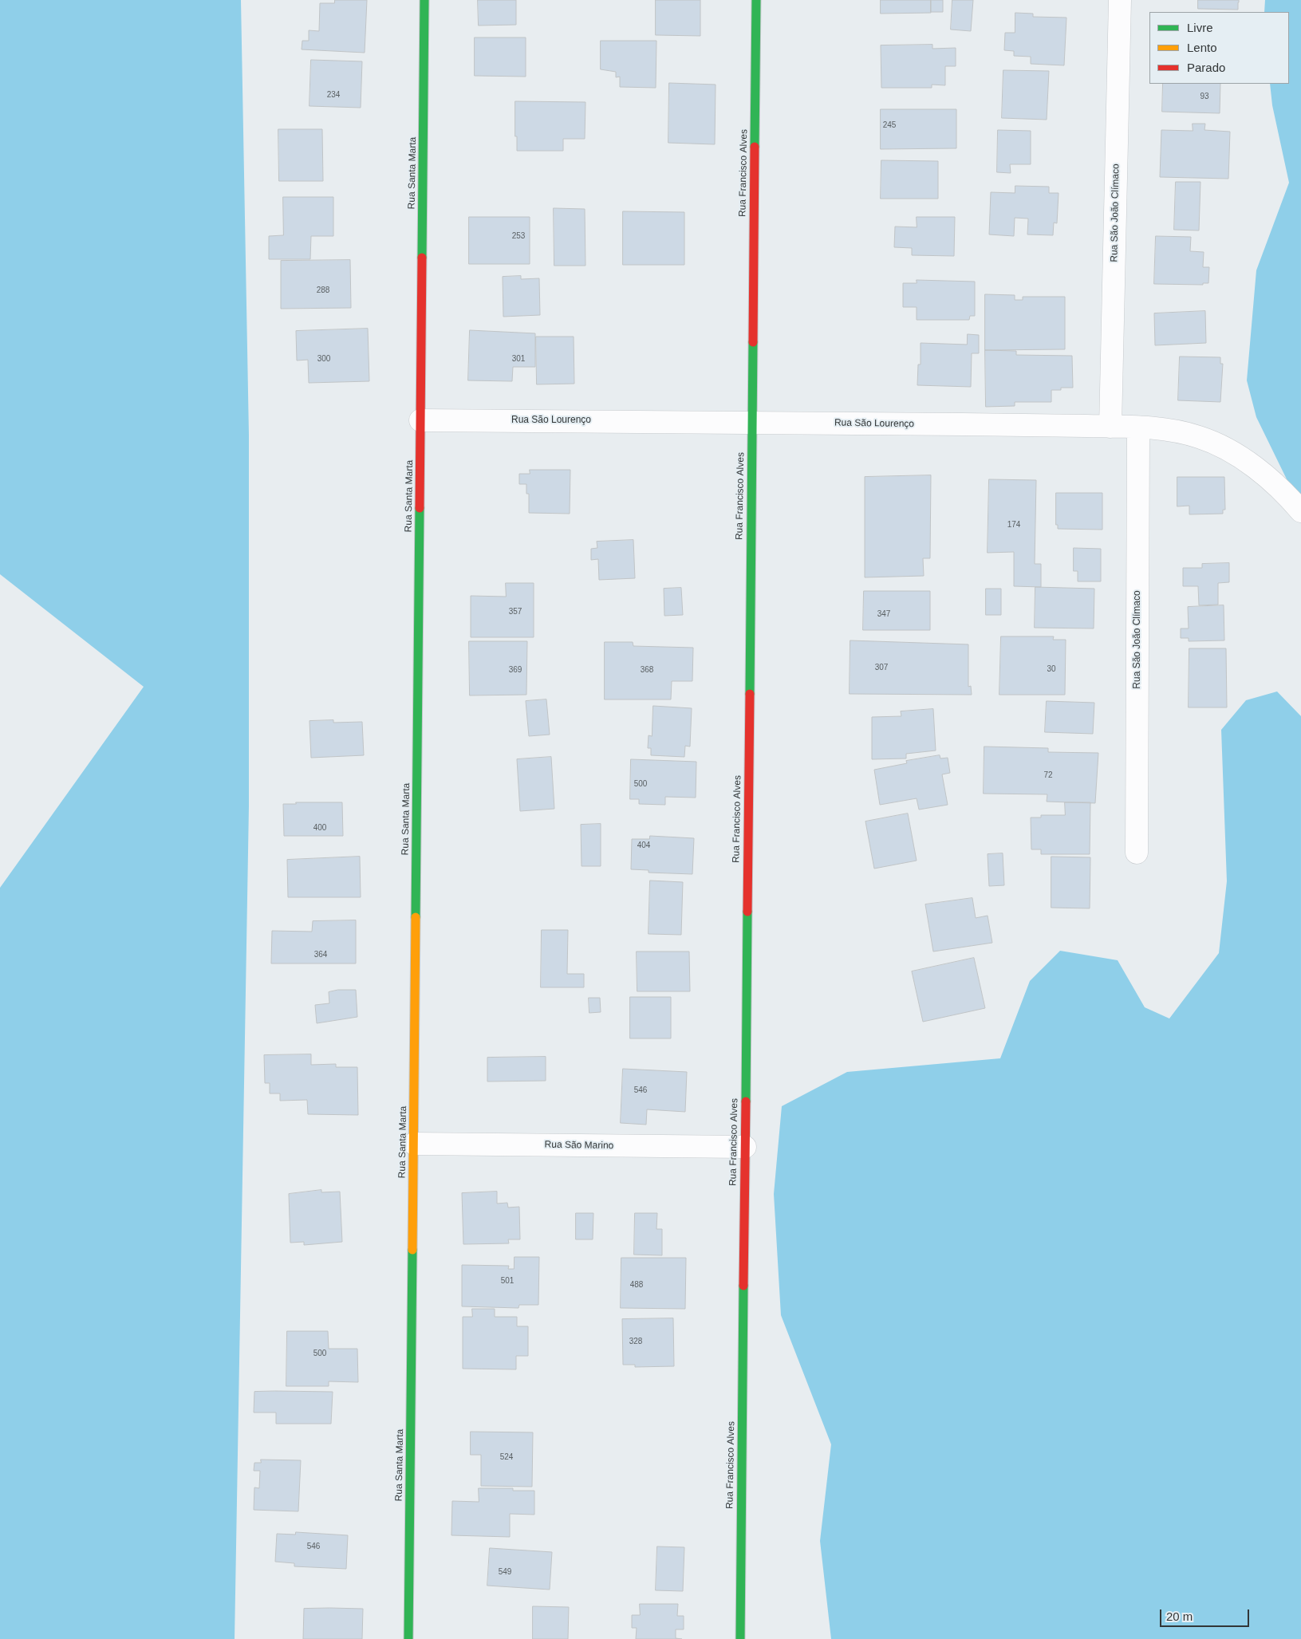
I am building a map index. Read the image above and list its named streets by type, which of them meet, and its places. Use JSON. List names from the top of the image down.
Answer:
{
  "streets": {
    "street": [
      "Rua Santa Marta",
      "Rua Francisco Alves",
      "Rua São João Clímaco",
      "Rua São Lourenço",
      "Rua São Marino"
    ]
  },
  "crossings": [
    ["Rua Santa Marta", "Rua São Lourenço"],
    ["Rua Santa Marta", "Rua São Marino"],
    ["Rua Francisco Alves", "Rua São Lourenço"],
    ["Rua Francisco Alves", "Rua São Marino"],
    ["Rua São João Clímaco", "Rua São Lourenço"]
  ],
  "house_numbers": [
    "234",
    "93",
    "245",
    "253",
    "288",
    "300",
    "301",
    "174",
    "357",
    "347",
    "307",
    "30",
    "369",
    "368",
    "72",
    "500",
    "400",
    "404",
    "364",
    "546",
    "501",
    "488",
    "328",
    "500",
    "524",
    "546",
    "549"
  ],
  "legend": ["Livre", "Lento", "Parado"],
  "scale_bar": "20 m"
}
